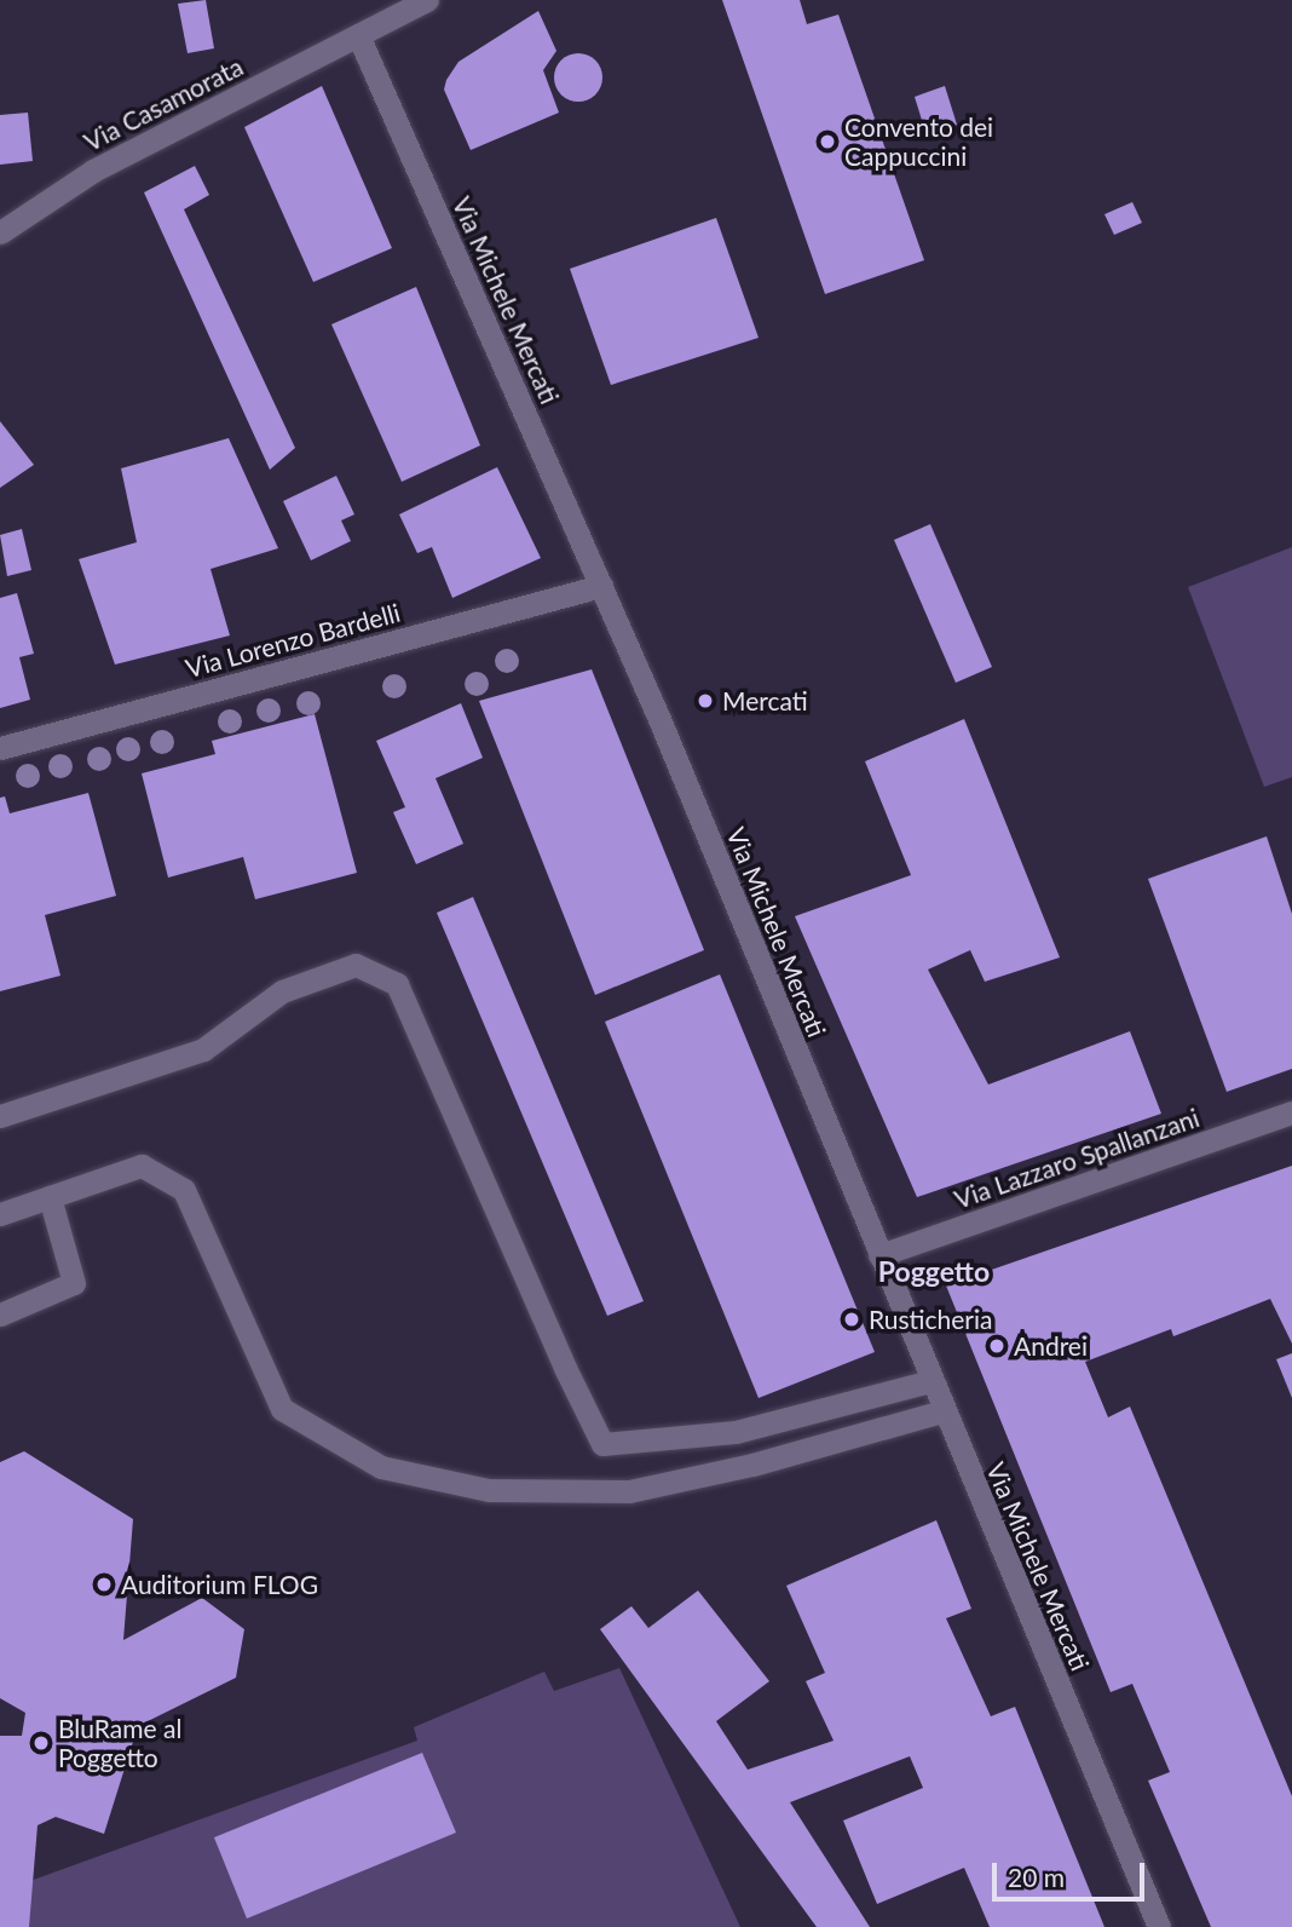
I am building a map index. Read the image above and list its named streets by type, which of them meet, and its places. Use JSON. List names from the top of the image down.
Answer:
{
  "streets": {
    "street": [
      "Via Casamorata",
      "Via Michele Mercati",
      "Via Lorenzo Bardelli",
      "Via Lazzaro Spallanzani"
    ]
  },
  "crossings": [
    ["Via Casamorata", "Via Michele Mercati"],
    ["Via Michele Mercati", "Via Lorenzo Bardelli"],
    ["Via Michele Mercati", "Via Lazzaro Spallanzani"]
  ],
  "districts": ["Poggetto"],
  "places": [
    "Convento dei Cappuccini",
    "Mercati",
    "Rusticheria",
    "Andrei",
    "Auditorium FLOG",
    "BluRame al Poggetto"
  ],
  "scale_bar": "20 m"
}
